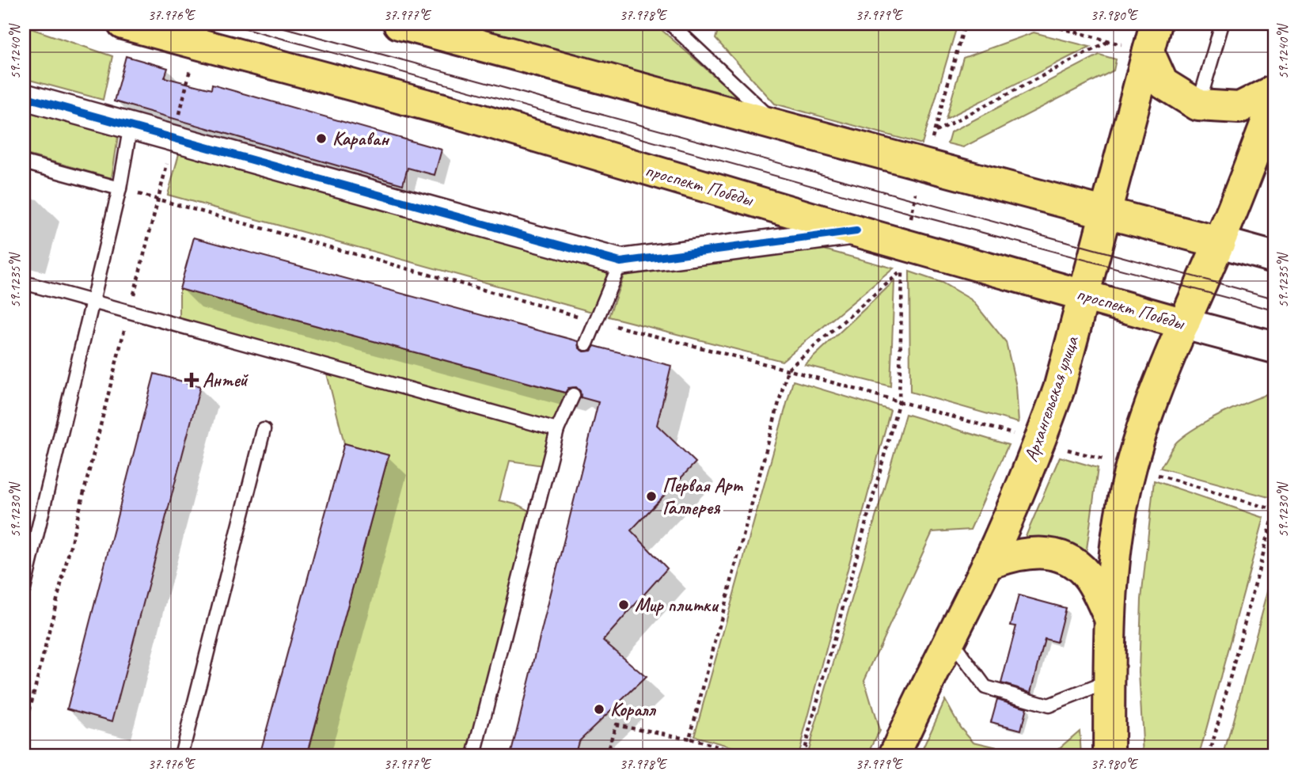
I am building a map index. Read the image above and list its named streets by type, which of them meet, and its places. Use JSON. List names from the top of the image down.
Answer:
{
  "streets": {
    "main road": ["проспект Победы", "Архангельская улица"]
  },
  "crossings": [
    ["проспект Победы", "Архангельская улица"]
  ],
  "places": {
    "other": [
      "Караван",
      "Первая Арт Галлерея",
      "Мир плитки",
      "Коралл"
    ],
    "health": ["Антей"]
  },
  "coordinates": [
    "37.976°E",
    "37.977°E",
    "37.978°E",
    "37.979°E",
    "37.980°E",
    "59.1240°N",
    "59.1235°N",
    "59.1230°N"
  ]
}
